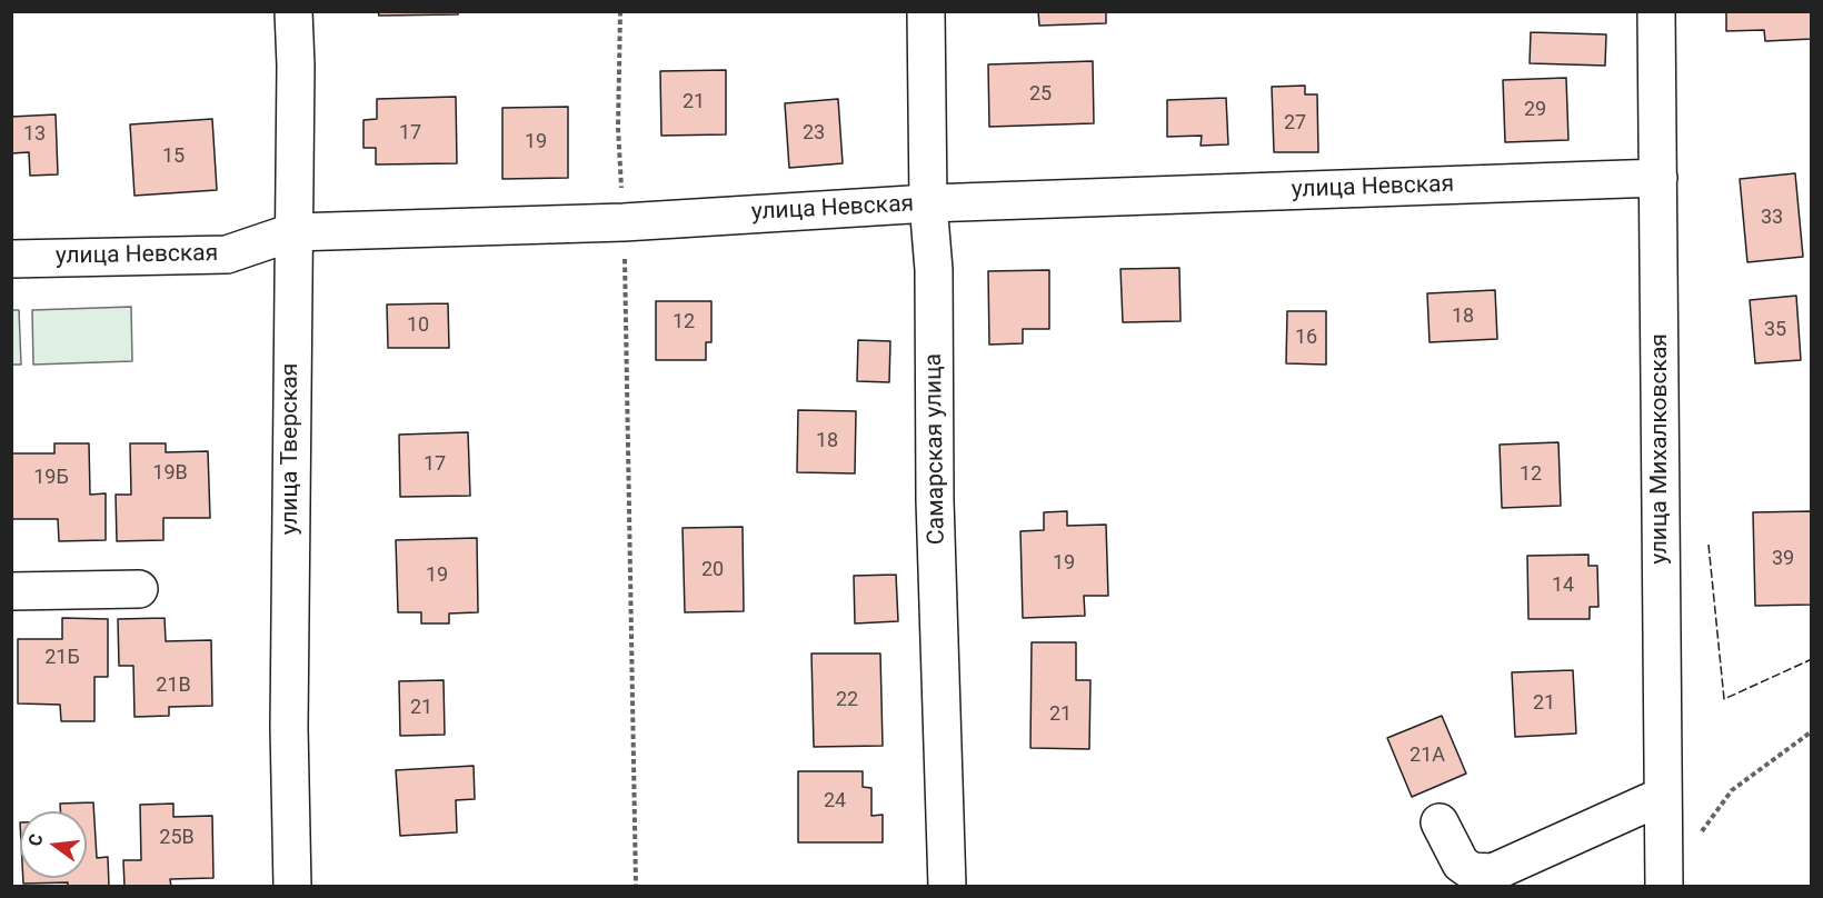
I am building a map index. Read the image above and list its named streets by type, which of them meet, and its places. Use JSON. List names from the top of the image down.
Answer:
{
  "streets": {
    "street": [
      "улица Невская",
      "улица Тверская",
      "Самарская улица",
      "улица Михалковская"
    ]
  },
  "crossings": [
    ["улица Невская", "улица Тверская"],
    ["улица Невская", "Самарская улица"],
    ["улица Невская", "улица Михалковская"]
  ],
  "house_numbers": [
    "25",
    "21",
    "29",
    "27",
    "17",
    "23",
    "13",
    "19",
    "15",
    "33",
    "18",
    "12",
    "10",
    "35",
    "16",
    "18",
    "17",
    "19В",
    "12",
    "19Б",
    "39",
    "19",
    "20",
    "19",
    "14",
    "21Б",
    "21В",
    "22",
    "21",
    "21",
    "21",
    "21А",
    "24",
    "25В"
  ],
  "north": "left"
}
